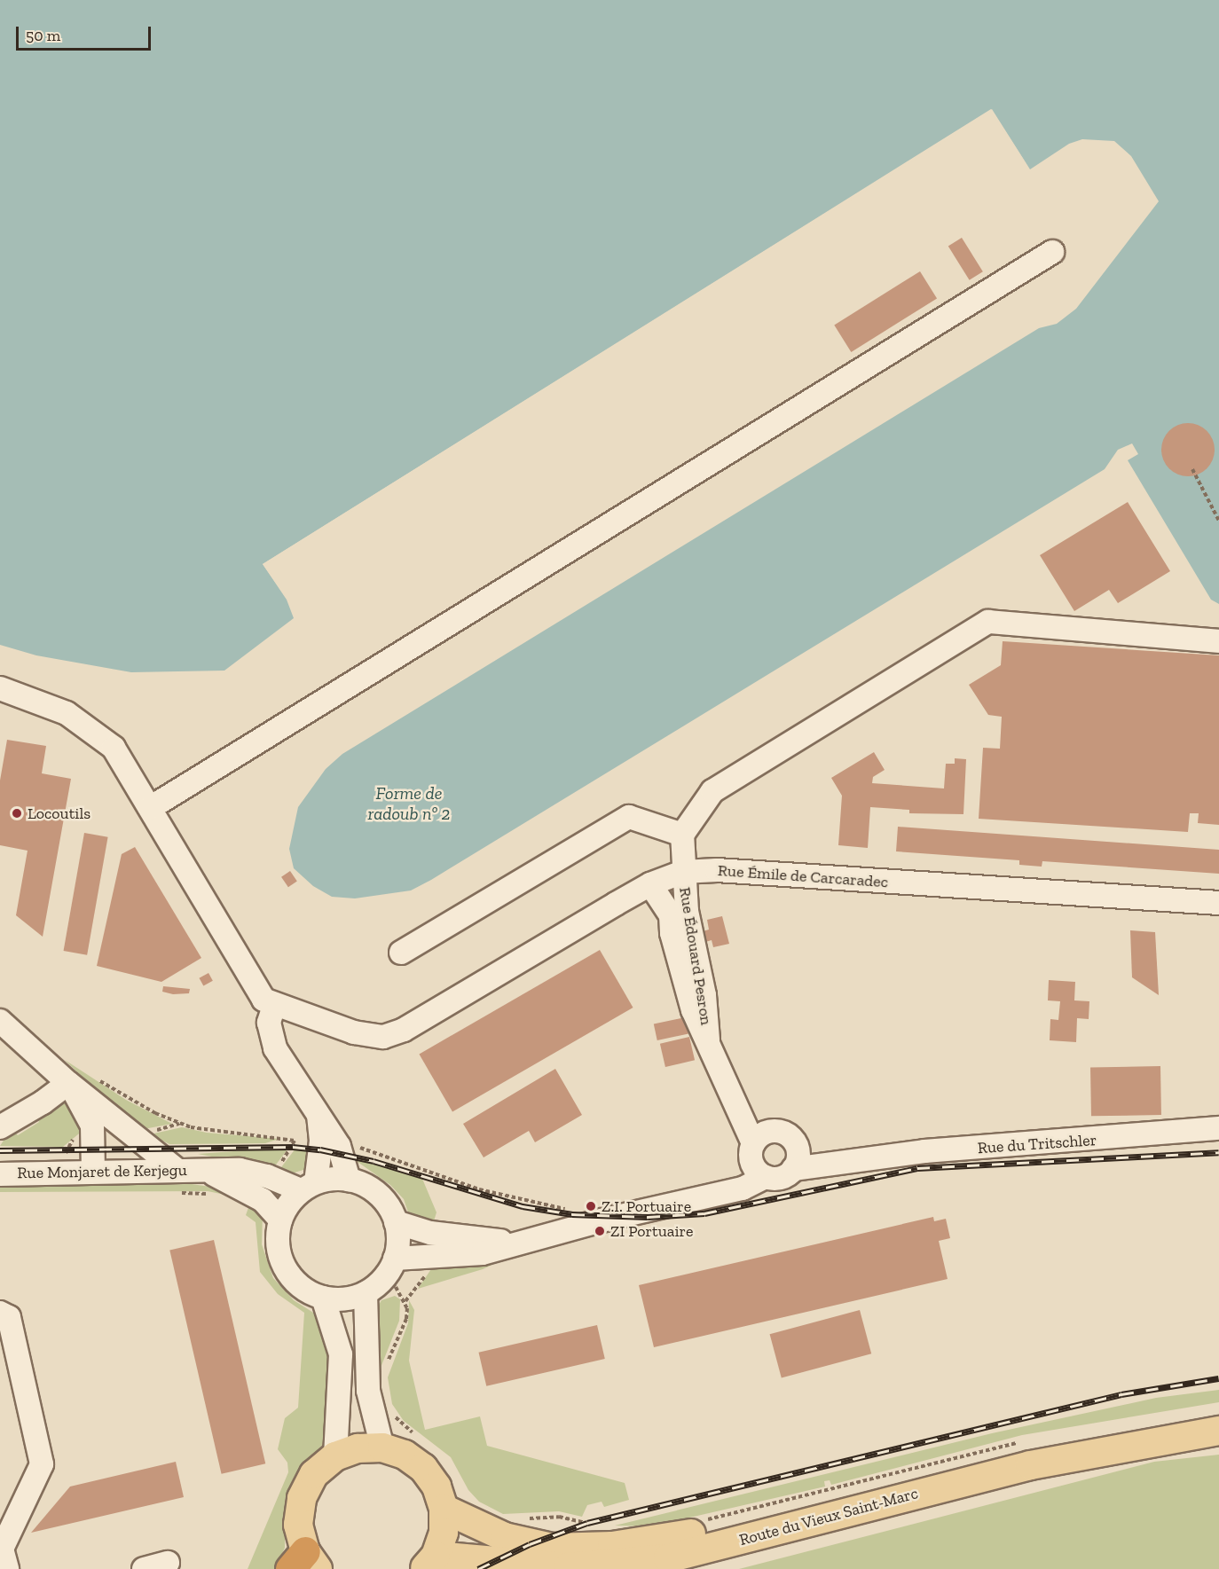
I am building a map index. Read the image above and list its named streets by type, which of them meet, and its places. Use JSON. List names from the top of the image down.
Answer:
{
  "streets": {
    "main road": ["Route du Vieux Saint-Marc"],
    "street": [
      "Rue Émile de Carcaradec",
      "Rue Édouard Pesron",
      "Rue du Tritschler",
      "Rue Monjaret de Kerjegu"
    ]
  },
  "crossings": [
    ["Rue Émile de Carcaradec", "Rue Édouard Pesron"],
    ["Rue Édouard Pesron", "Rue du Tritschler"]
  ],
  "water": ["Forme de radoub nº 2"],
  "places": ["Locoutils", "Z.I. Portuaire", "ZI Portuaire"],
  "scale_bar": "50 m"
}
